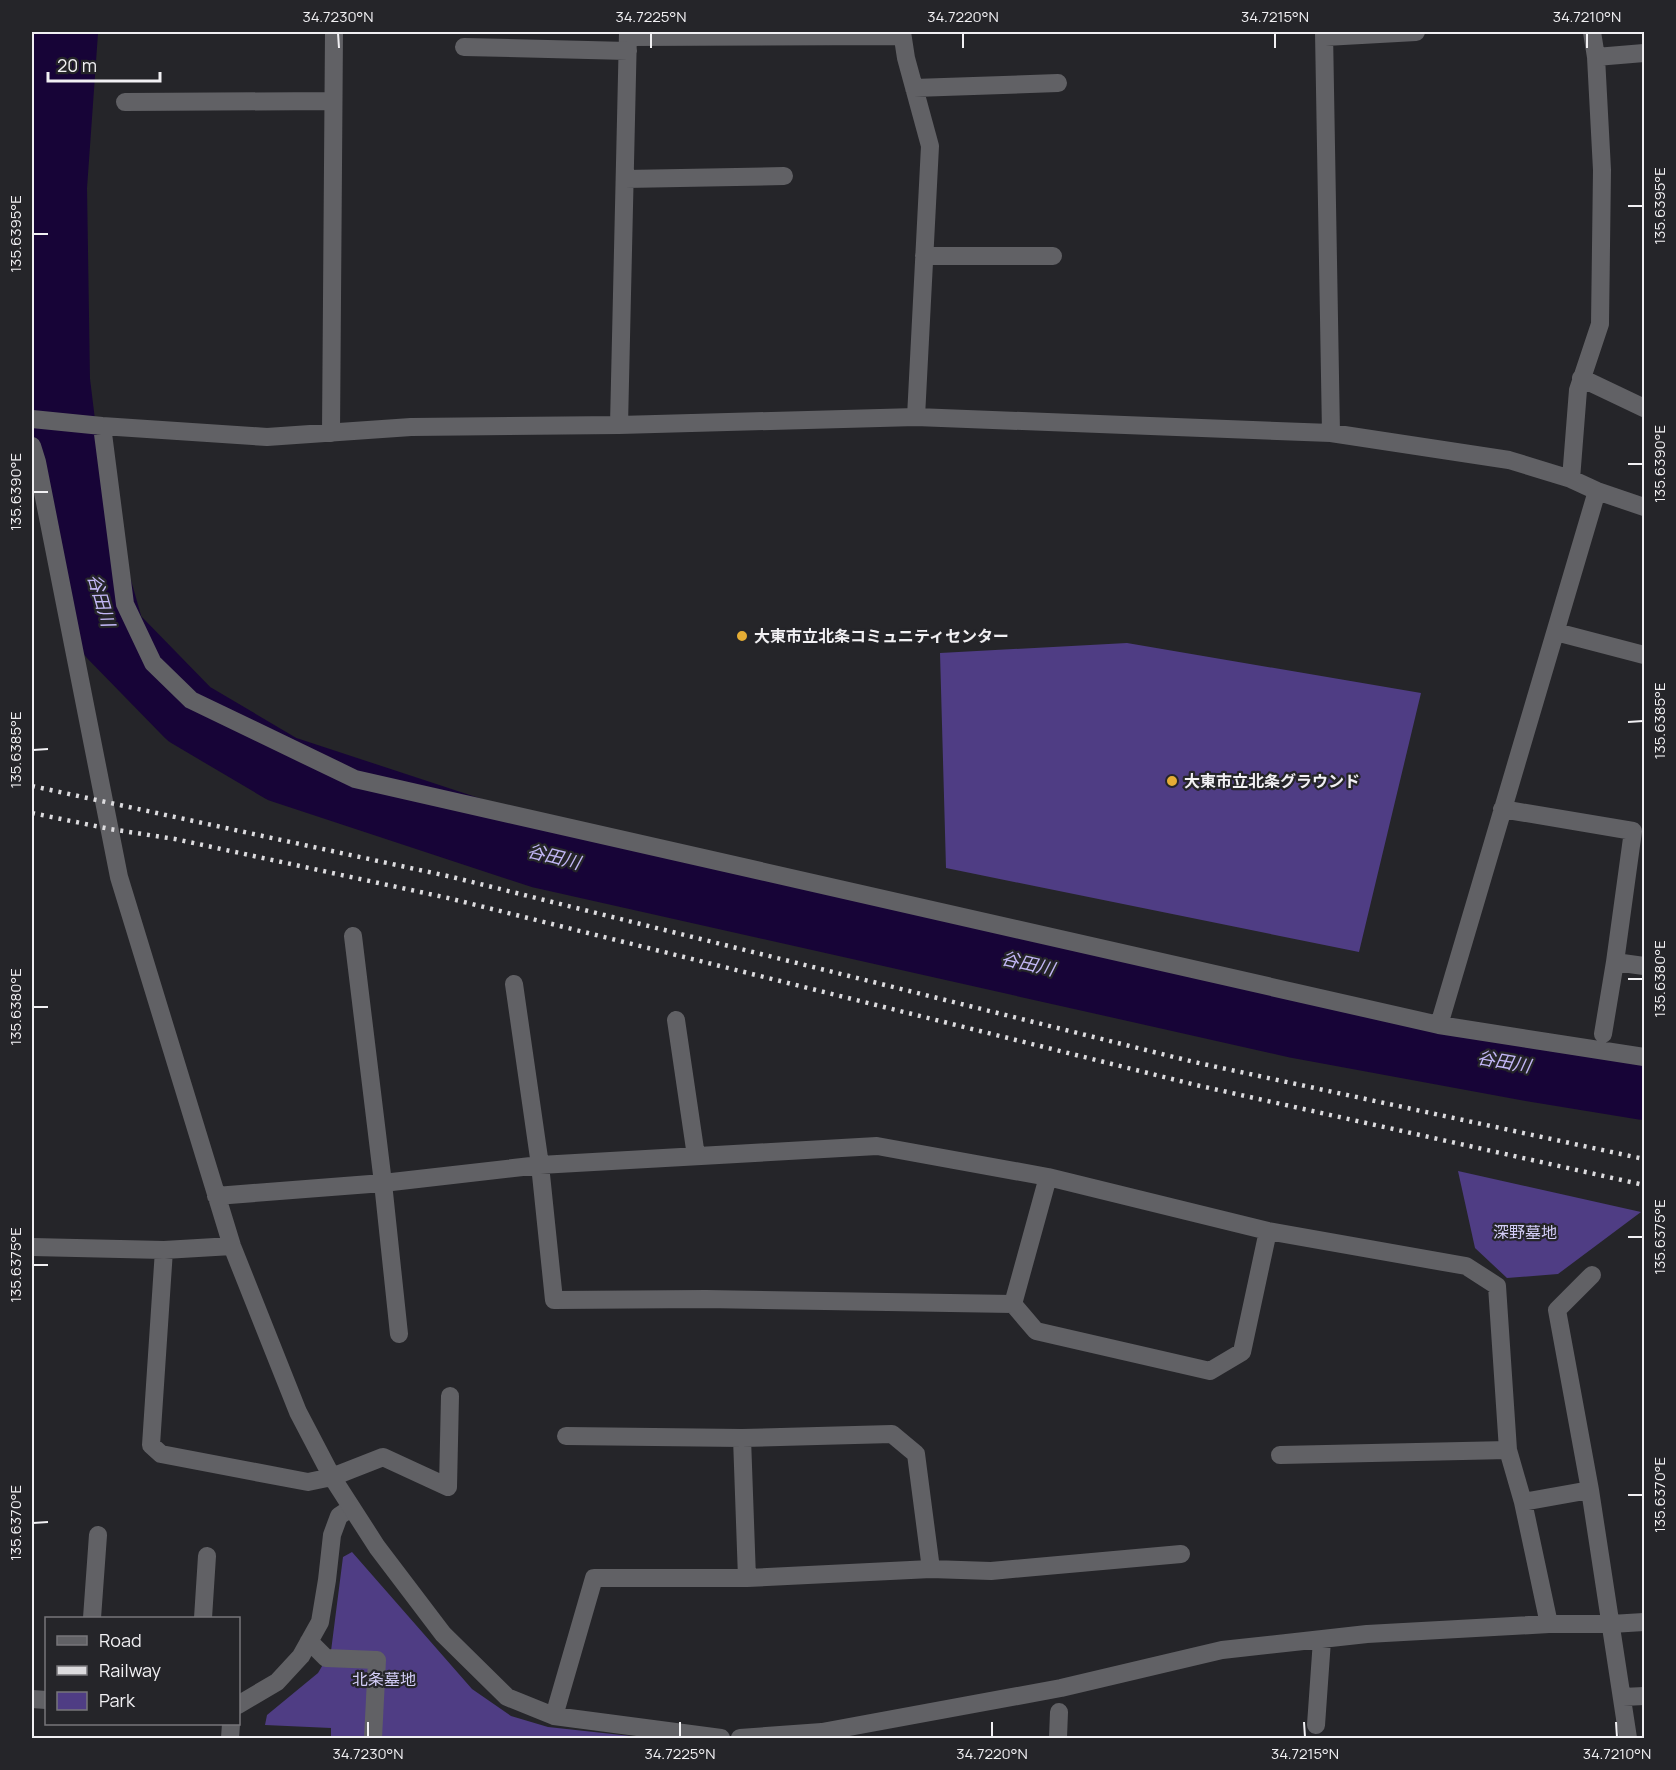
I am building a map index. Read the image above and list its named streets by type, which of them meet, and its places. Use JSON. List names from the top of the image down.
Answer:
{
  "water": ["谷田川"],
  "parks": ["深野墓地", "北条墓地"],
  "places": ["大東市立北条コミュニティセンター", "大東市立北条グラウンド"],
  "legend": ["Road", "Railway", "Park"],
  "scale_bar": "20 m",
  "coordinates": [
    "34.7230°N",
    "34.7225°N",
    "34.7220°N",
    "34.7215°N",
    "34.7210°N",
    "135.6395°E",
    "135.6390°E",
    "135.6385°E",
    "135.6380°E",
    "135.6375°E",
    "135.6370°E"
  ]
}
